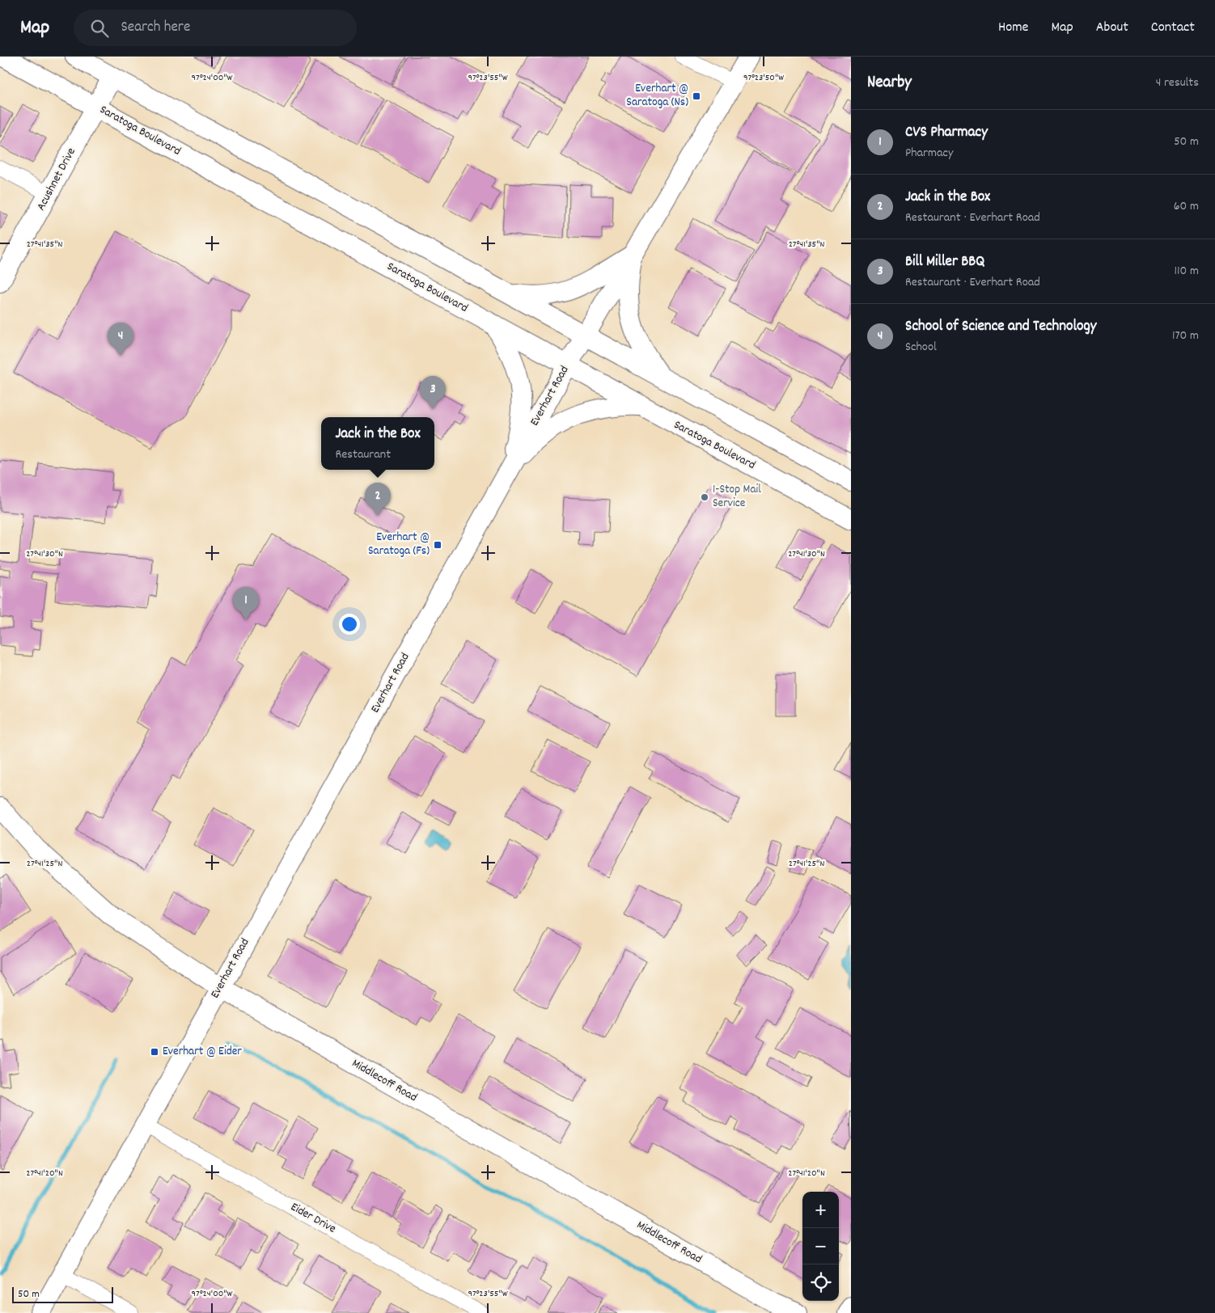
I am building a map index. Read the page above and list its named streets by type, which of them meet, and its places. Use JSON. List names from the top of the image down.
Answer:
{
  "streets": {
    "main road": [
      "Saratoga Boulevard",
      "Acushnet Drive",
      "Everhart Road",
      "Middlecoff Road"
    ],
    "street": ["Eider Drive"]
  },
  "crossings": [
    ["Saratoga Boulevard", "Acushnet Drive"],
    ["Saratoga Boulevard", "Everhart Road"],
    ["Everhart Road", "Middlecoff Road"],
    ["Everhart Road", "Eider Drive"]
  ],
  "places": {
    "transit": ["Everhart @ Saratoga (Ns)", "Everhart @ Saratoga (Fs)", "Everhart @ Eider"],
    "other": ["1-Stop Mail Service"]
  },
  "scale_bar": "50 m",
  "page": {
    "header": "Map",
    "search": "Search here",
    "nav": [
      "Home",
      "Map",
      "About",
      "Contact"
    ],
    "heading": ["Nearby", "4 results"],
    "list": [
      {
        "mark": "1",
        "name": "CVS Pharmacy",
        "note": "Pharmacy",
        "value": "50 m"
      },
      {
        "mark": "2",
        "name": "Jack in the Box",
        "note": "Restaurant · Everhart Road",
        "value": "60 m"
      },
      {
        "mark": "3",
        "name": "Bill Miller BBQ",
        "note": "Restaurant · Everhart Road",
        "value": "110 m"
      },
      {
        "mark": "4",
        "name": "School of Science and Technology",
        "note": "School",
        "value": "170 m"
      }
    ],
    "pins": [
      "4",
      "3",
      "2",
      "1"
    ],
    "popup": ["Jack in the Box", "Restaurant"],
    "map_buttons": ["+", "−"],
    "scale": "50 m"
  },
  "coordinates": [
    "97°24'00\"W",
    "97°23'55\"W",
    "97°23'50\"W",
    "27°41'35\"N",
    "27°41'30\"N",
    "27°41'25\"N",
    "27°41'20\"N"
  ]
}
